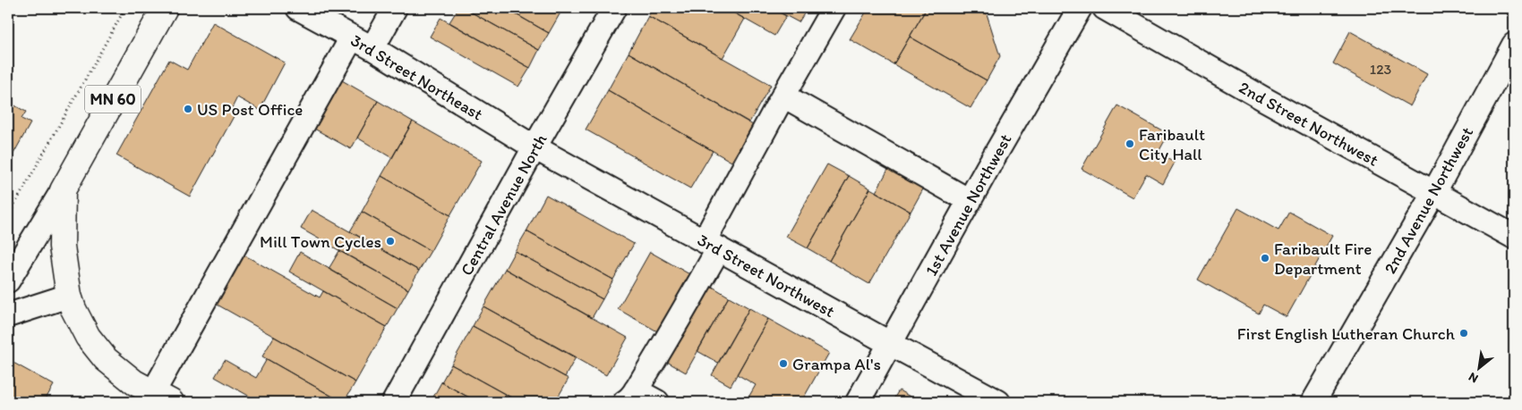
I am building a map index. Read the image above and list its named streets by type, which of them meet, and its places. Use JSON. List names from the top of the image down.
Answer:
{
  "streets": {
    "main road": ["MN 60"],
    "street": [
      "3rd Street Northeast",
      "2nd Street Northwest",
      "2nd Avenue Northwest",
      "Central Avenue North",
      "1st Avenue Northwest",
      "3rd Street Northwest"
    ]
  },
  "crossings": [
    ["3rd Street Northeast", "Central Avenue North"],
    ["3rd Street Northeast", "3rd Street Northwest"],
    ["2nd Street Northwest", "2nd Avenue Northwest"],
    ["Central Avenue North", "3rd Street Northwest"],
    ["1st Avenue Northwest", "3rd Street Northwest"]
  ],
  "places": [
    "US Post Office",
    "Faribault City Hall",
    "Mill Town Cycles",
    "Faribault Fire Department",
    "First English Lutheran Church",
    "Grampa Al's"
  ],
  "house_numbers": ["123"],
  "north": "bottom left"
}
